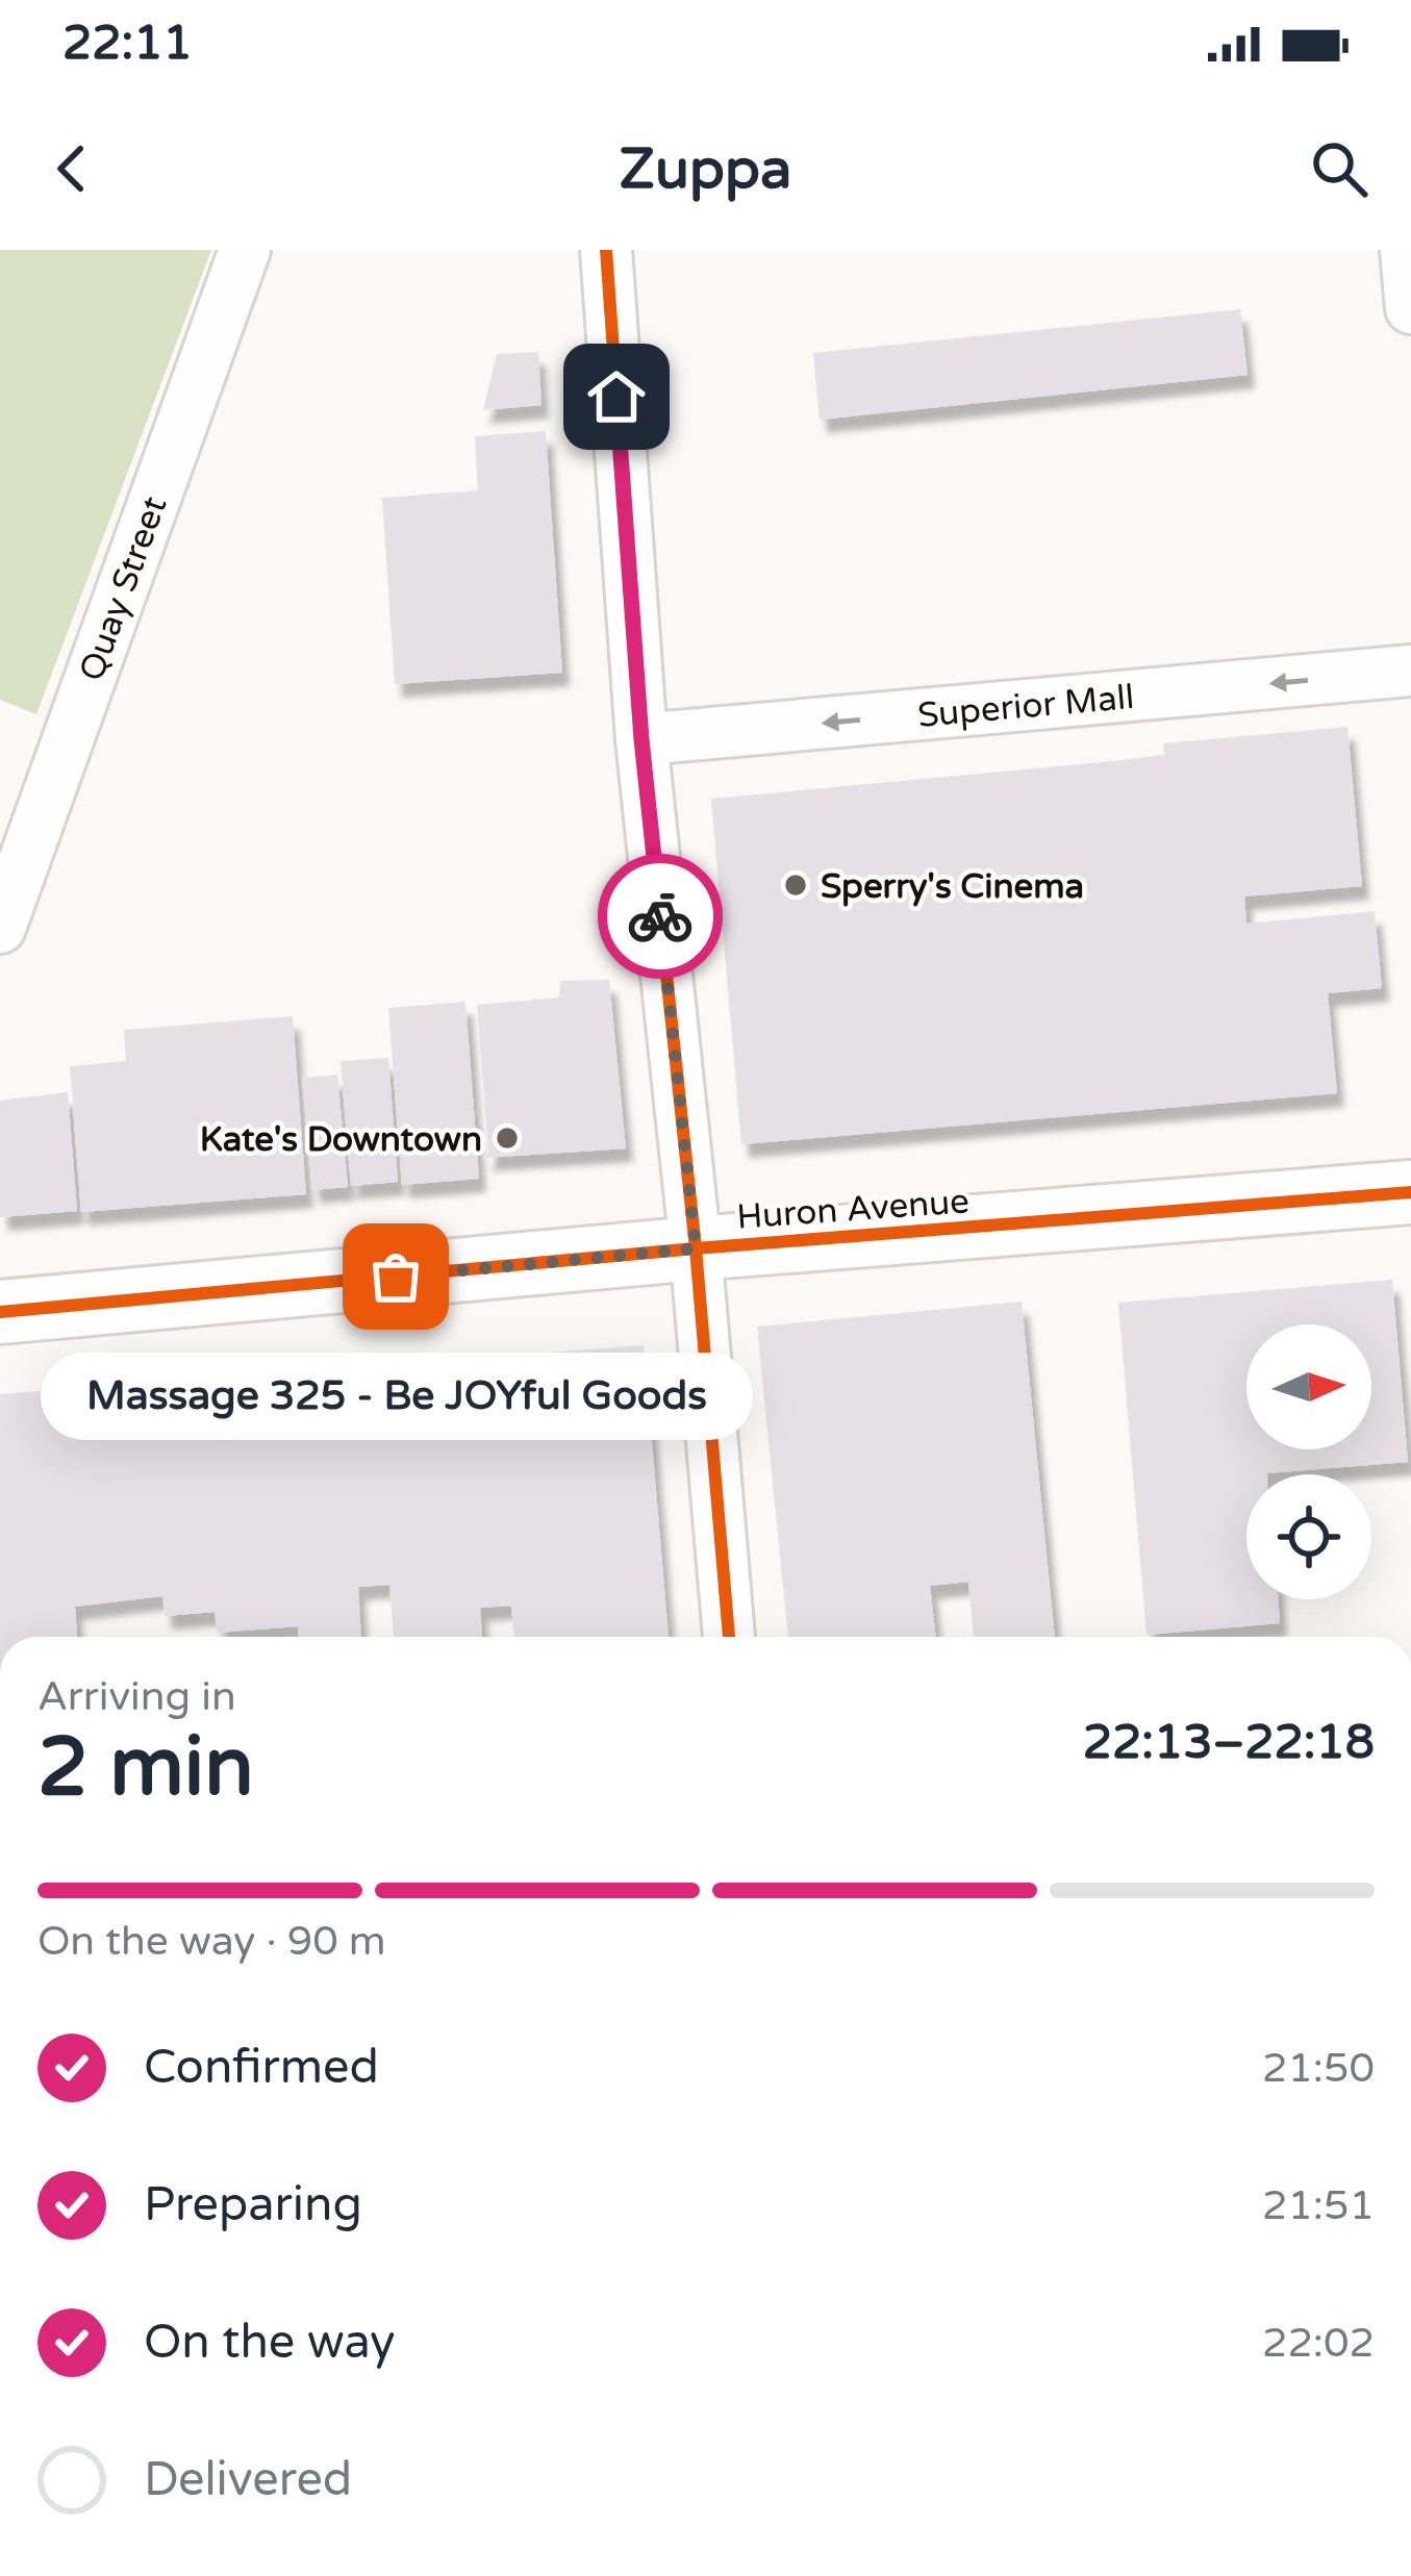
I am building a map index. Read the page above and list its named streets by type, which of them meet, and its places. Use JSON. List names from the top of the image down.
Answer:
{
  "streets": {
    "main road": ["Huron Avenue"],
    "street": ["Quay Street", "Superior Mall"]
  },
  "one_way": ["Superior Mall"],
  "places": ["Sperry's Cinema", "Kate's Downtown", "Massage 325 - Be JOYful Goods"],
  "north": "right",
  "page": {
    "status": "22:11",
    "header": "Zuppa",
    "bubble": "Massage 325 - Be JOYful Goods",
    "heading": ["2 min", "Arriving in", "22:13–22:18"],
    "bar": "On the way · 90 m",
    "list": [
      ["Confirmed", "21:50"],
      ["Preparing", "21:51"],
      ["On the way", "22:02"],
      "Delivered"
    ]
  }
}
